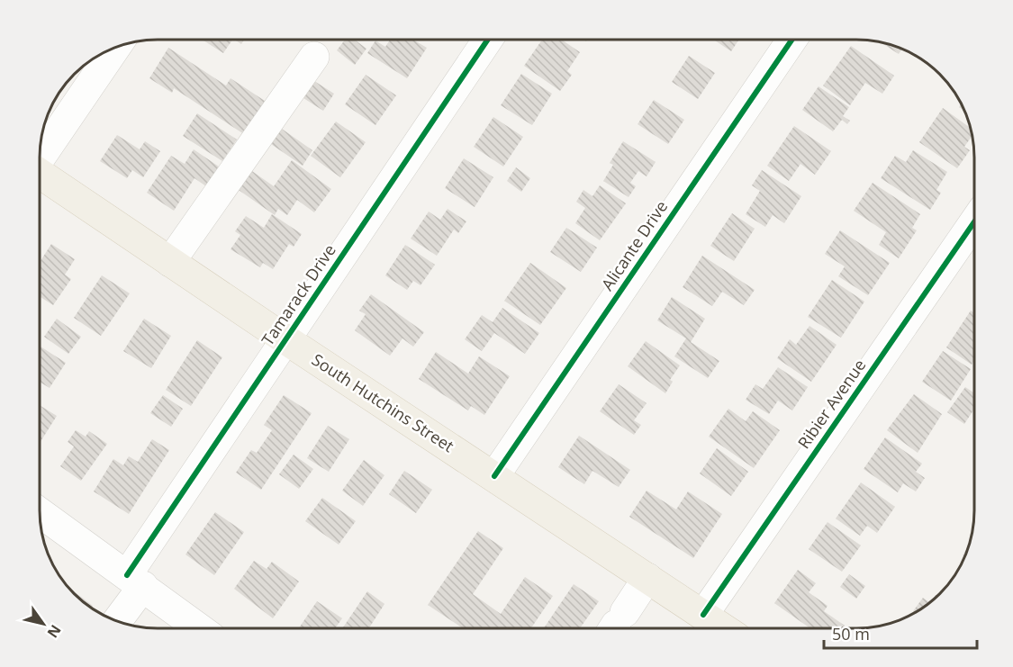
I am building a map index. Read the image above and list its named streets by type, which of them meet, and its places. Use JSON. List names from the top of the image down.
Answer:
{
  "streets": {
    "main road": ["South Hutchins Street"],
    "street": ["Alicante Drive", "Tamarack Drive", "Ribier Avenue"]
  },
  "crossings": [
    ["Alicante Drive", "South Hutchins Street"],
    ["Tamarack Drive", "South Hutchins Street"],
    ["South Hutchins Street", "Ribier Avenue"]
  ],
  "scale_bar": "50 m",
  "north": "bottom right"
}
